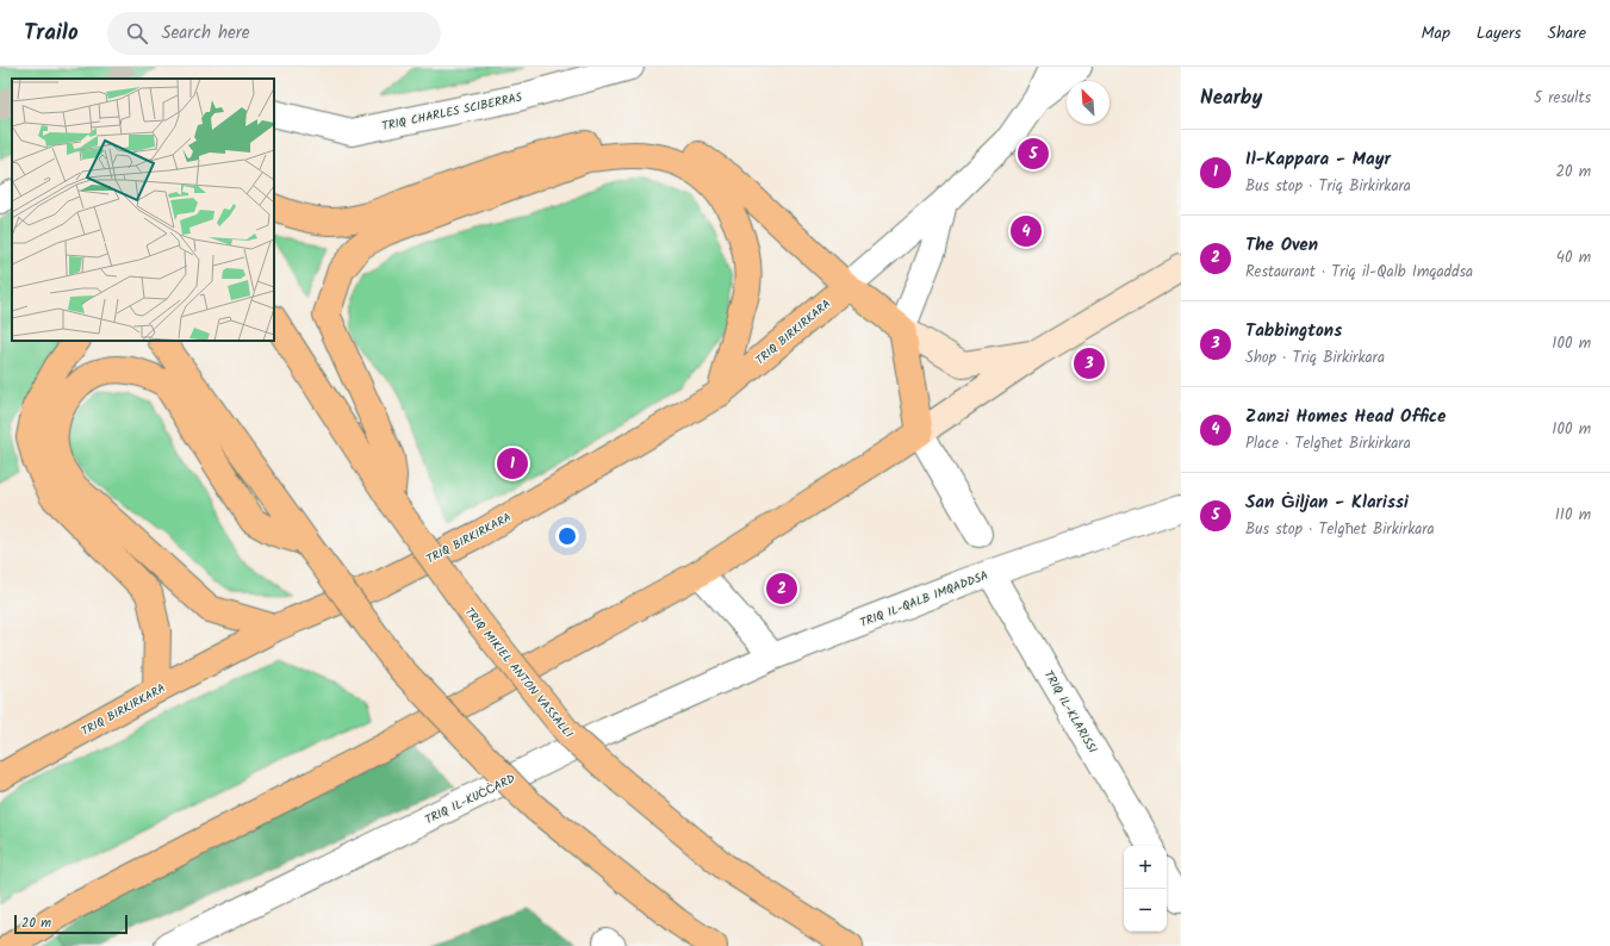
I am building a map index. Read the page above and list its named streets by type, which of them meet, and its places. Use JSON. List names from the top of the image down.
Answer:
{
  "streets": {
    "main road": ["TRIQ BIRKIRKARA", "TRIQ MIKIEL ANTON VASSALLI"],
    "street": [
      "TRIQ CHARLES SCIBERRAS",
      "TRIQ IL-QALB IMQADDSA",
      "TRIQ IL-KLARISSI",
      "TRIQ IL-KUĊĊARD"
    ]
  },
  "crossings": [
    ["TRIQ IL-QALB IMQADDSA", "TRIQ IL-KLARISSI"],
    ["TRIQ IL-QALB IMQADDSA", "TRIQ IL-KUĊĊARD"]
  ],
  "scale_bar": "20 m",
  "north": "top left",
  "page": {
    "header": "Trailo",
    "search": "Search here",
    "nav": ["Map", "Layers", "Share"],
    "heading": ["Nearby", "5 results"],
    "list": [
      {
        "mark": "1",
        "name": "Il-Kappara - Mayr",
        "note": "Bus stop · Triq Birkirkara",
        "value": "20 m"
      },
      {
        "mark": "2",
        "name": "The Oven",
        "note": "Restaurant · Triq il-Qalb Imqaddsa",
        "value": "40 m"
      },
      {
        "mark": "3",
        "name": "Tabbingtons",
        "note": "Shop · Triq Birkirkara",
        "value": "100 m"
      },
      {
        "mark": "4",
        "name": "Zanzi Homes Head Office",
        "note": "Place · Telgħet Birkirkara",
        "value": "100 m"
      },
      {
        "mark": "5",
        "name": "San Ġiljan - Klarissi",
        "note": "Bus stop · Telgħet Birkirkara",
        "value": "110 m"
      }
    ],
    "pins": [
      "5",
      "4",
      "3",
      "1",
      "2"
    ],
    "map_buttons": ["+", "−"],
    "scale": "20 m"
  }
}
